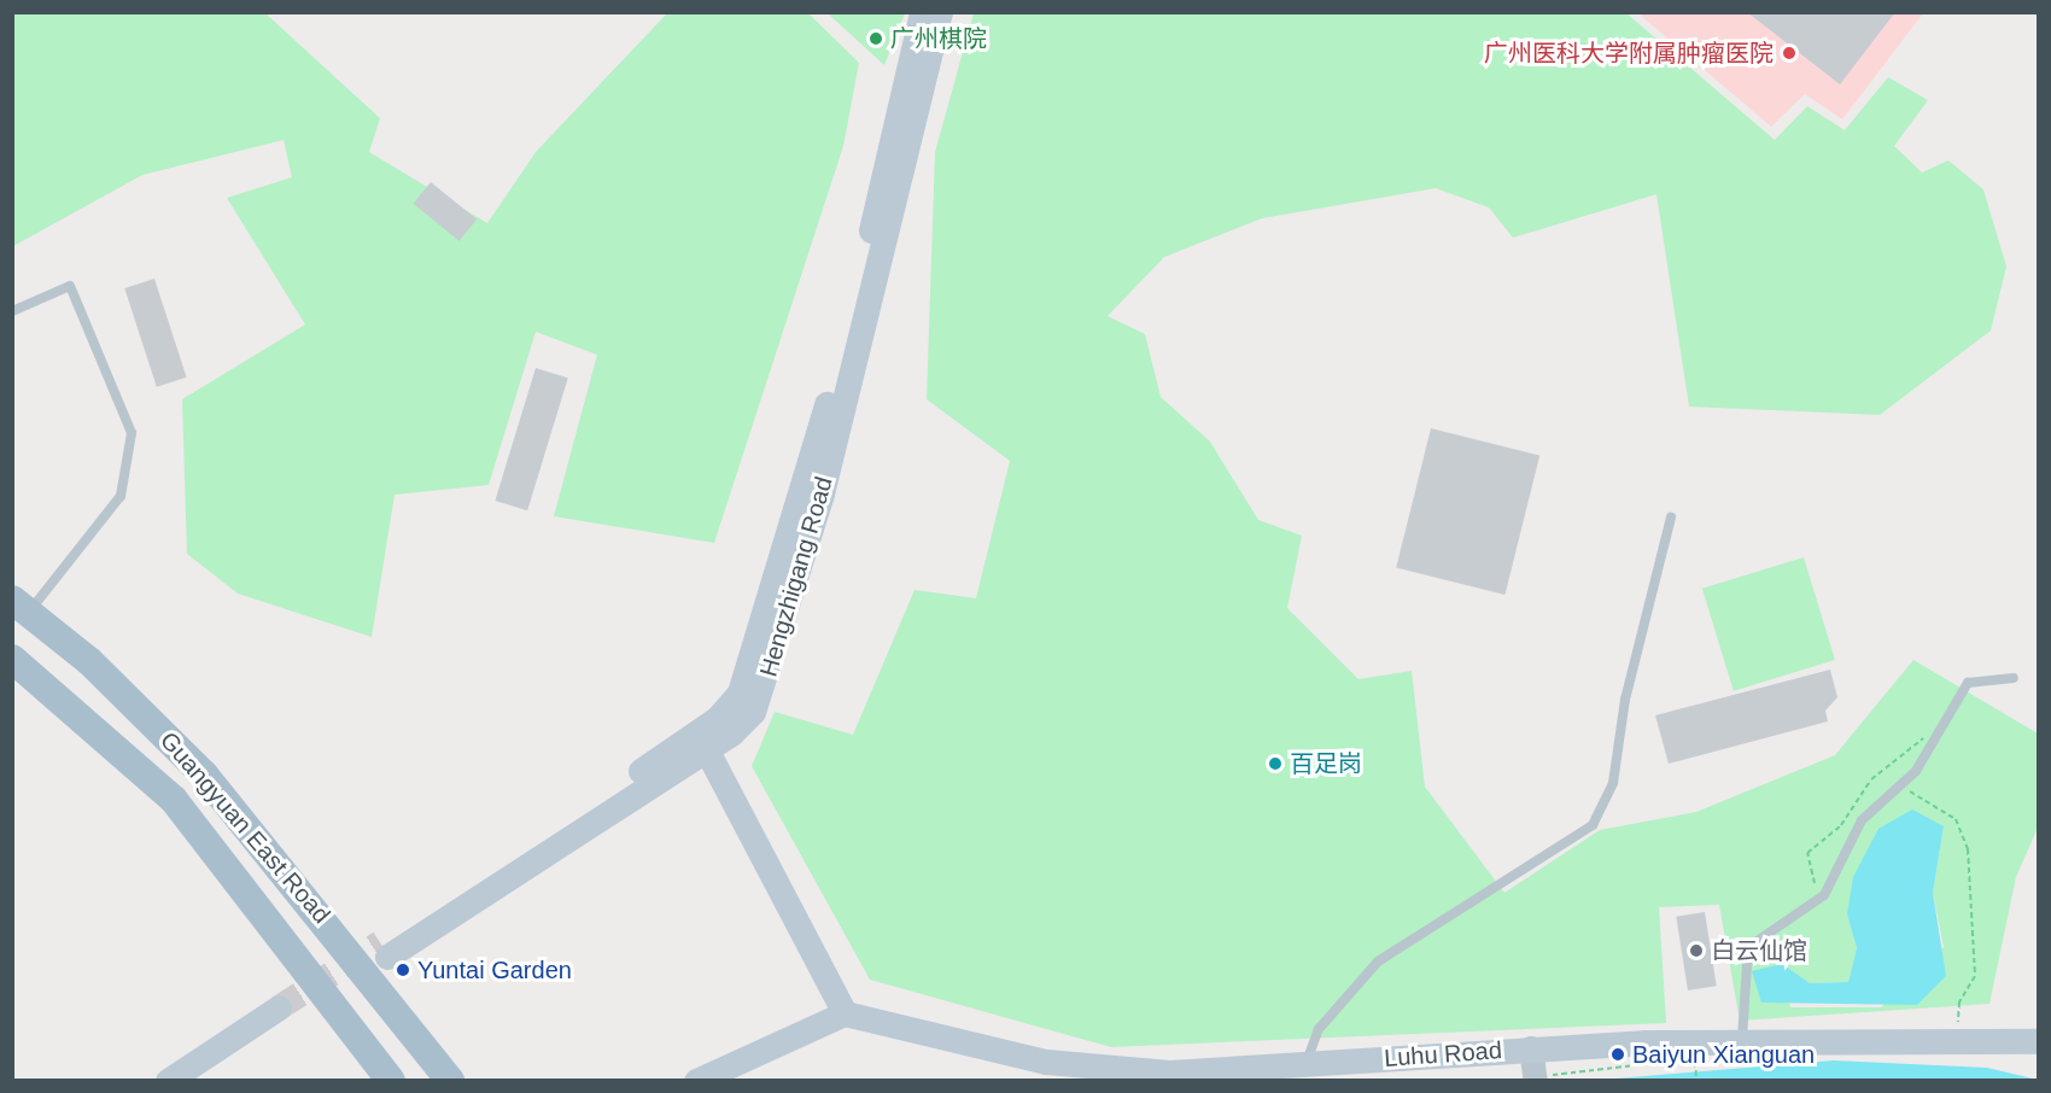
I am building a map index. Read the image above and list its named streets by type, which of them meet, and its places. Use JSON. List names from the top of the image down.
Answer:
{
  "streets": {
    "main road": ["Hengzhigang Road", "Guangyuan East Road", "Luhu Road"]
  },
  "places": [
    "广州棋院",
    "广州医科大学附属肿瘤医院",
    "百足岗",
    "白云仙馆",
    "Yuntai Garden",
    "Baiyun Xianguan"
  ]
}
